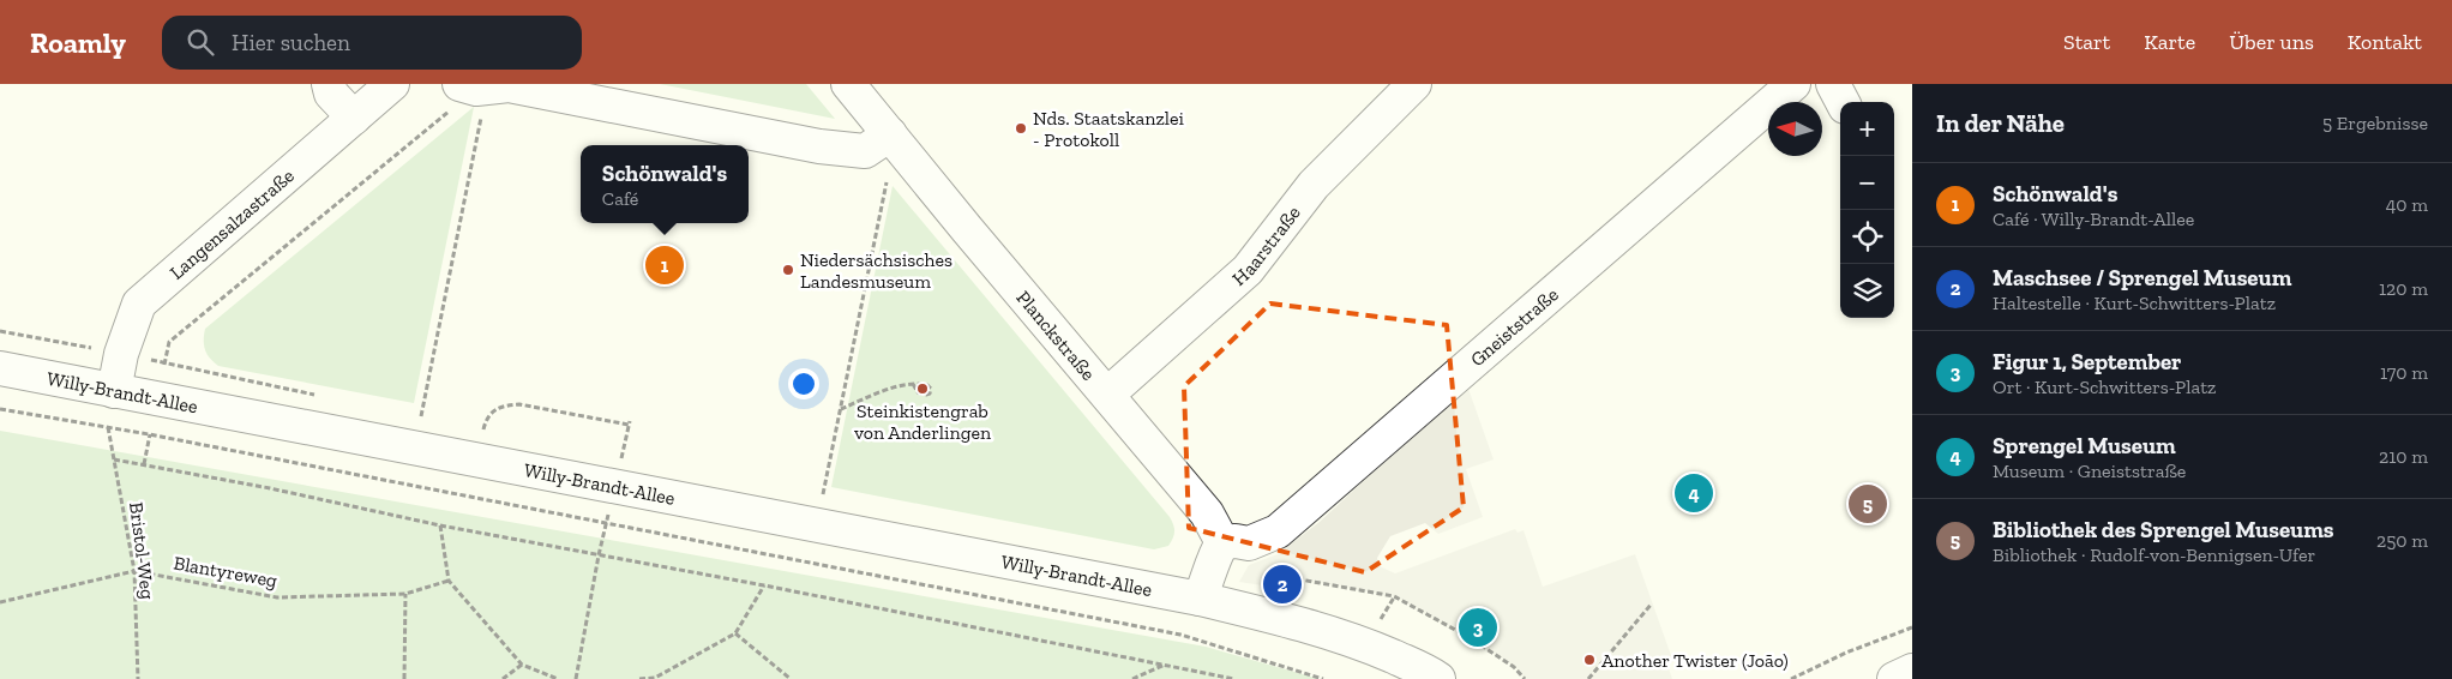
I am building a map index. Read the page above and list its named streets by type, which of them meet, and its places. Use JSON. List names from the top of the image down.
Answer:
{
  "streets": {
    "street": [
      "Langensalzastraße",
      "Haarstraße",
      "Gneiststraße",
      "Planckstraße",
      "Willy-Brandt-Allee"
    ],
    "path": ["Bristol-Weg", "Blantyreweg"]
  },
  "crossings": [
    ["Langensalzastraße", "Willy-Brandt-Allee"],
    ["Haarstraße", "Planckstraße"],
    ["Gneiststraße", "Planckstraße"],
    ["Bristol-Weg", "Blantyreweg"]
  ],
  "places": [
    "Nds. Staatskanzlei - Protokoll",
    "Niedersächsisches Landesmuseum",
    "Steinkistengrab von Anderlingen",
    "Another Twister (João)"
  ],
  "north": "left",
  "page": {
    "header": "Roamly",
    "search": "Hier suchen",
    "nav": [
      "Start",
      "Karte",
      "Über uns",
      "Kontakt"
    ],
    "heading": ["In der Nähe", "5 Ergebnisse"],
    "map_buttons": ["+", "−"],
    "popup": ["Schönwald's", "Café"],
    "list": [
      {
        "mark": "1",
        "name": "Schönwald's",
        "note": "Café · Willy-Brandt-Allee",
        "value": "40 m"
      },
      {
        "mark": "2",
        "name": "Maschsee / Sprengel Museum",
        "note": "Haltestelle · Kurt-Schwitters-Platz",
        "value": "120 m"
      },
      {
        "mark": "3",
        "name": "Figur 1, September",
        "note": "Ort · Kurt-Schwitters-Platz",
        "value": "170 m"
      },
      {
        "mark": "4",
        "name": "Sprengel Museum",
        "note": "Museum · Gneiststraße",
        "value": "210 m"
      },
      {
        "mark": "5",
        "name": "Bibliothek des Sprengel Museums",
        "note": "Bibliothek · Rudolf-von-Bennigsen-Ufer",
        "value": "250 m"
      }
    ],
    "pins": [
      "1",
      "4",
      "5",
      "2",
      "3"
    ]
  }
}
